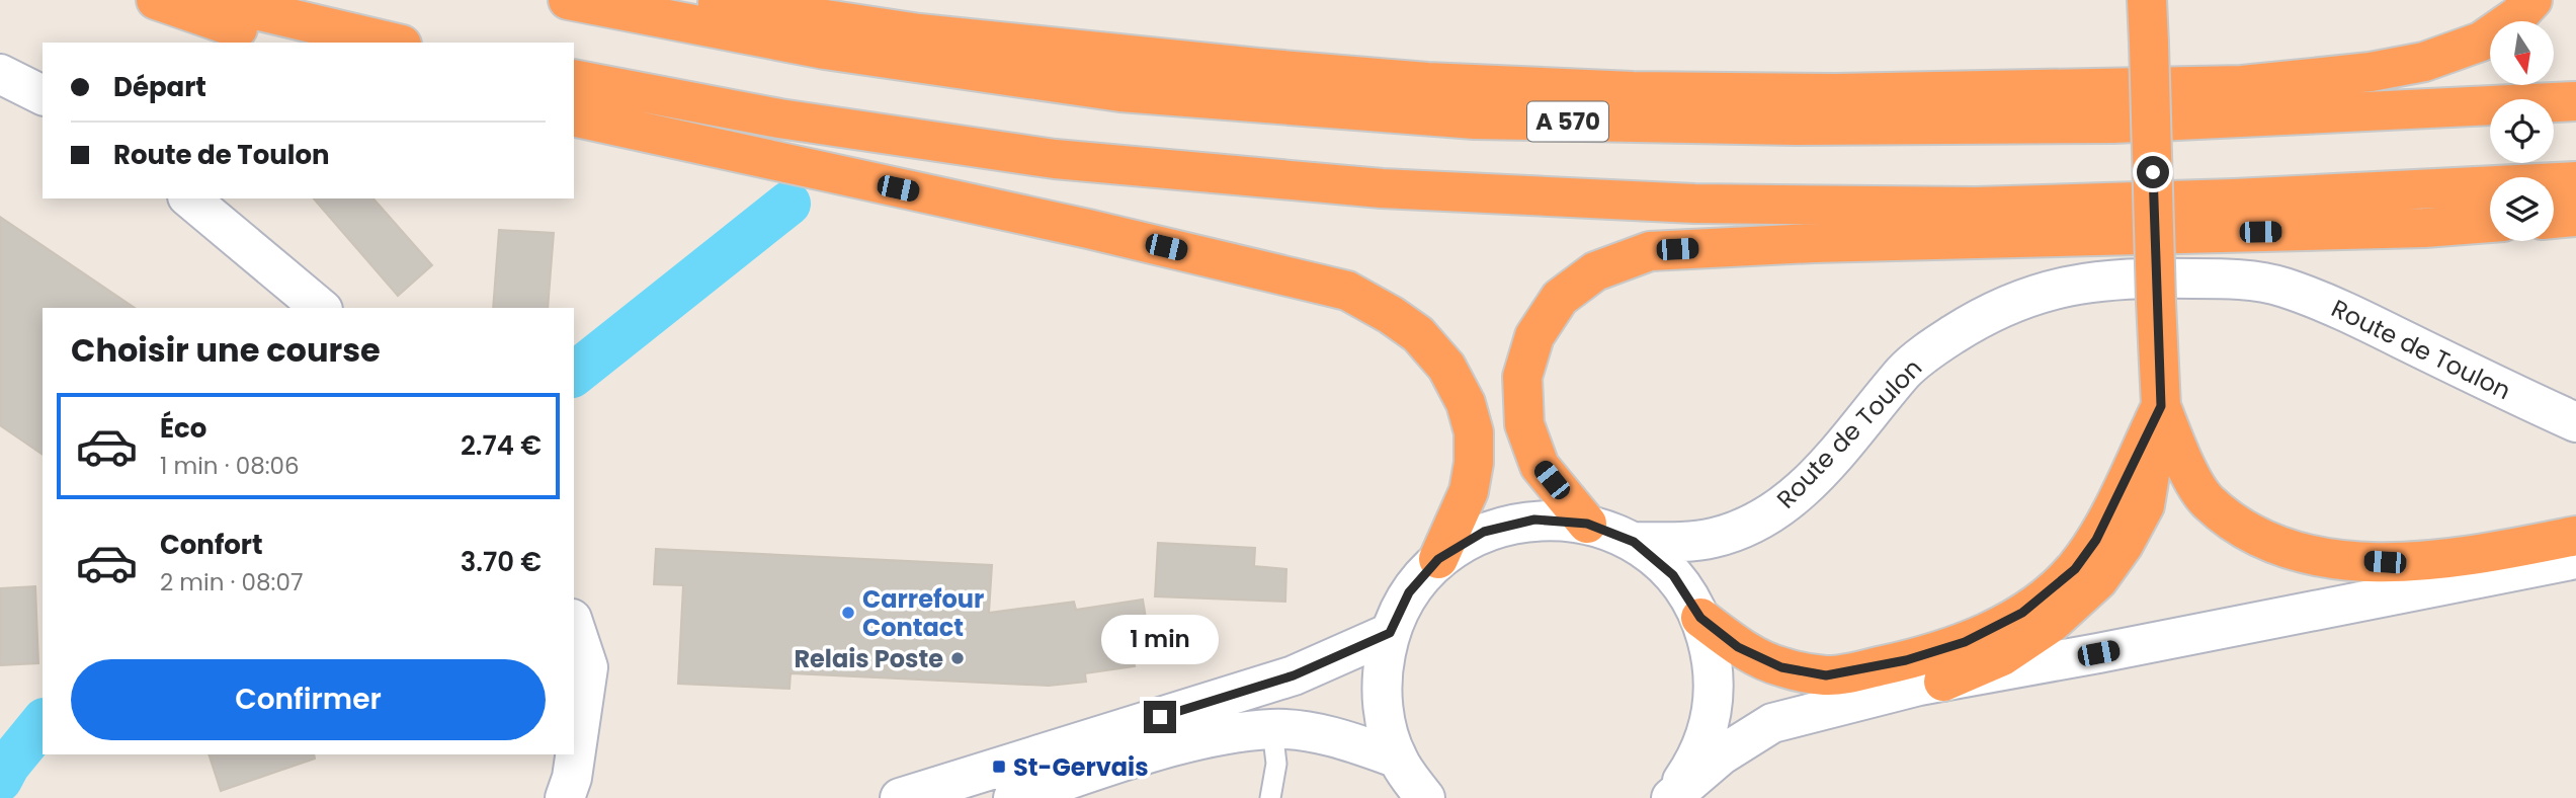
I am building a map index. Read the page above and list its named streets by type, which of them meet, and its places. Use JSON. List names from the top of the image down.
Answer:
{
  "streets": {
    "highway": ["A 570"],
    "main road": ["Route de Toulon"]
  },
  "places": {
    "other": ["Carrefour Contact", "Relais Poste"],
    "transit": ["St-Gervais"]
  },
  "north": "bottom",
  "page": {
    "banner": ["Départ", "Route de Toulon"],
    "heading": "Choisir une course",
    "list": [
      {
        "name": "Éco",
        "note": "1 min · 08:06",
        "value": "2.74 €"
      },
      {
        "name": "Confort",
        "note": "2 min · 08:07",
        "value": "3.70 €"
      }
    ],
    "bubble": "1 min",
    "buttons": "Confirmer"
  }
}
